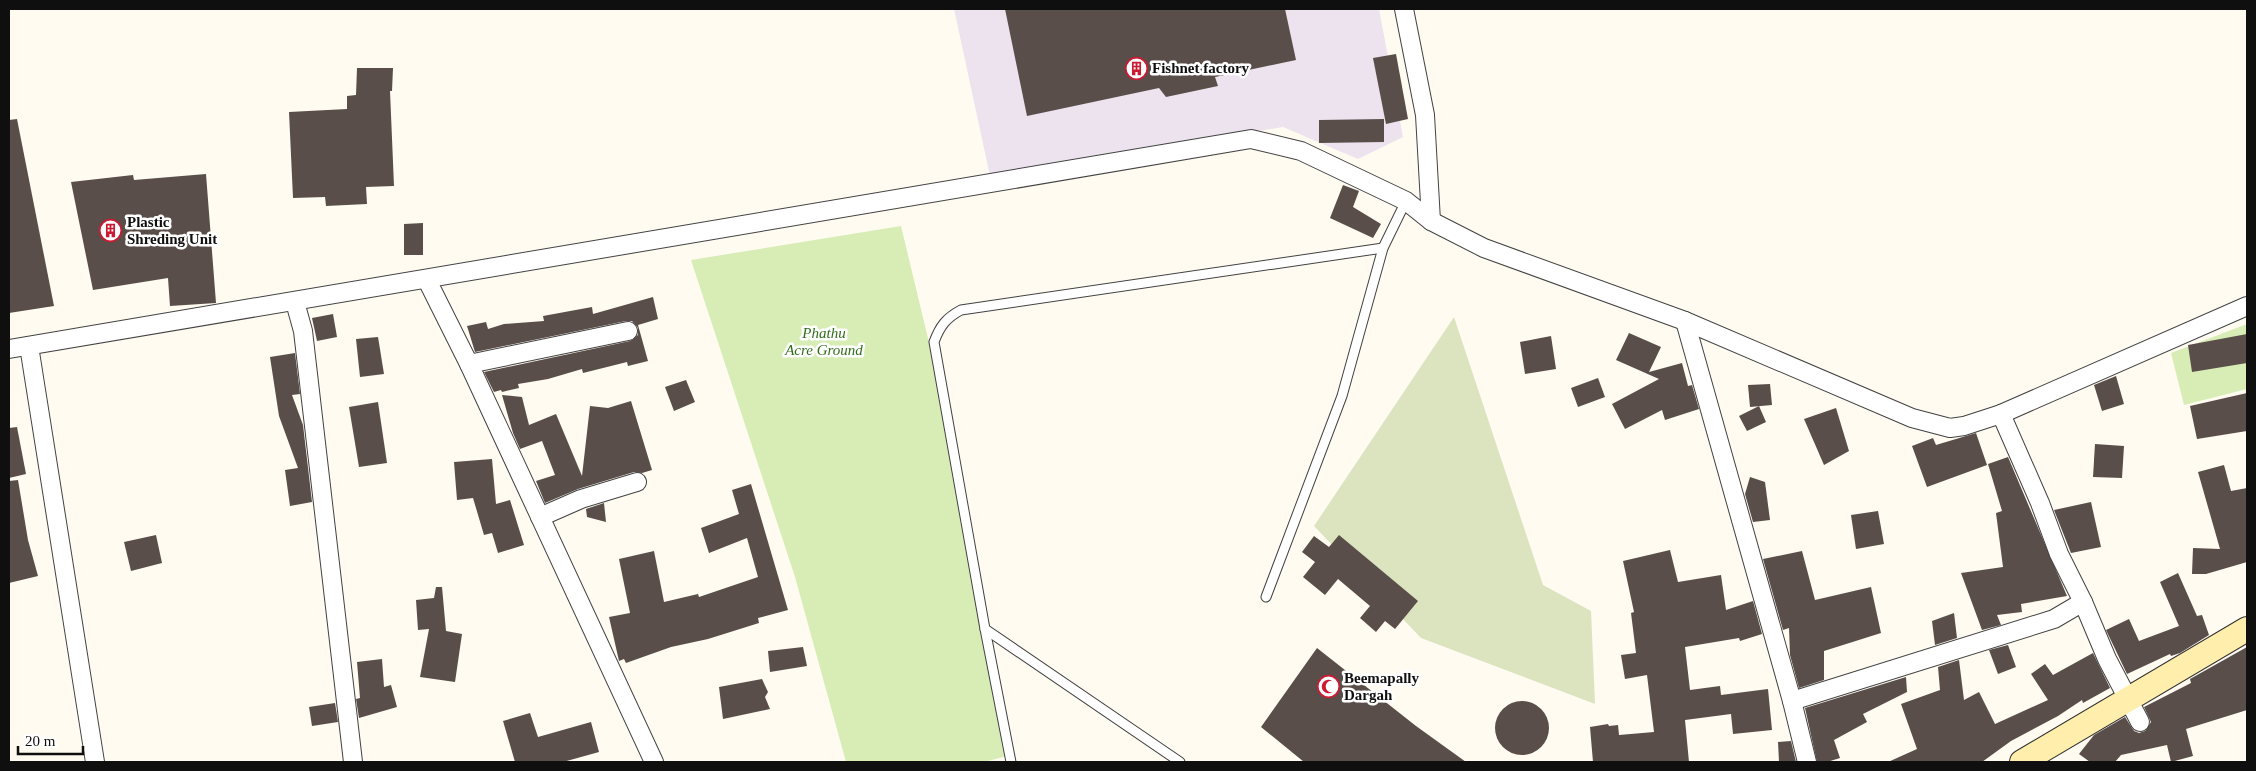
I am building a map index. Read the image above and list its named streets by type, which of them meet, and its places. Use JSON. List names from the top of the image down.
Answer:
{
  "parks": ["Phathu Acre Ground"],
  "places": {
    "building": ["Fishnet factory", "Plastic Shreding Unit"],
    "mosque": ["Beemapally Dargah"]
  },
  "scale_bar": "20 m"
}
